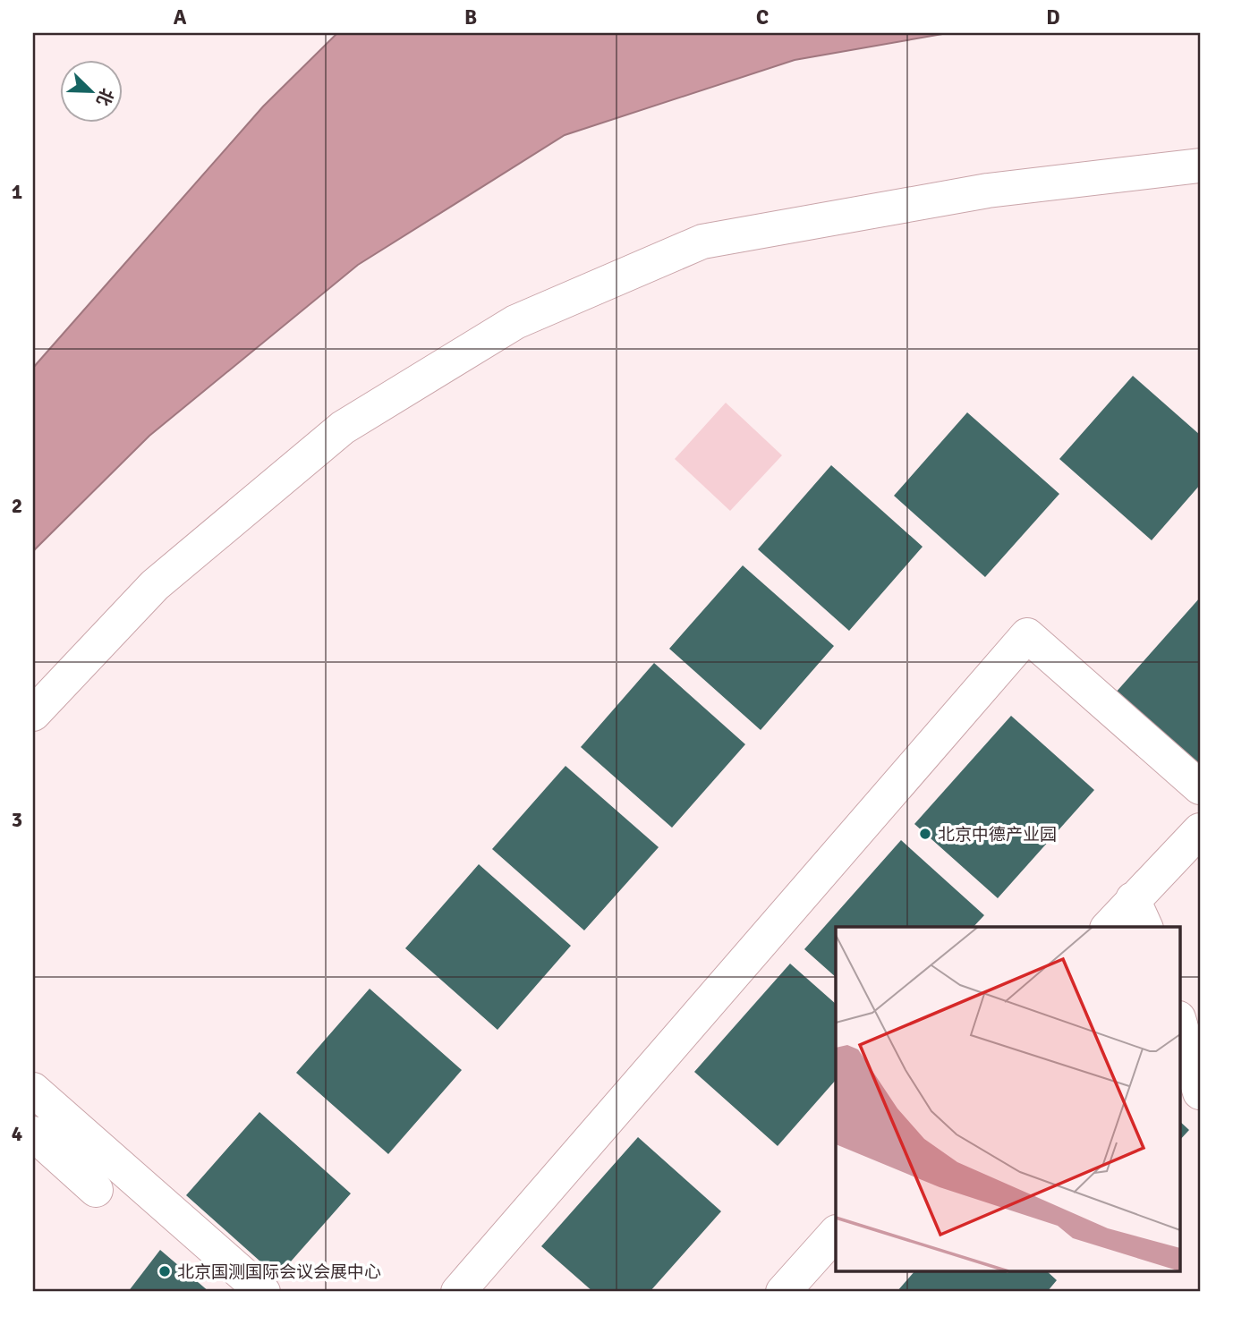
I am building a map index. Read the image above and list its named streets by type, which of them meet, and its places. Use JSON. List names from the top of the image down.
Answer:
{
  "places": ["北京中德产业园", "北京国测国际会议会展中心"],
  "north": "bottom right",
  "grid": {
    "columns": [
      "A",
      "B",
      "C",
      "D"
    ],
    "rows": [
      "1",
      "2",
      "3",
      "4"
    ]
  }
}
